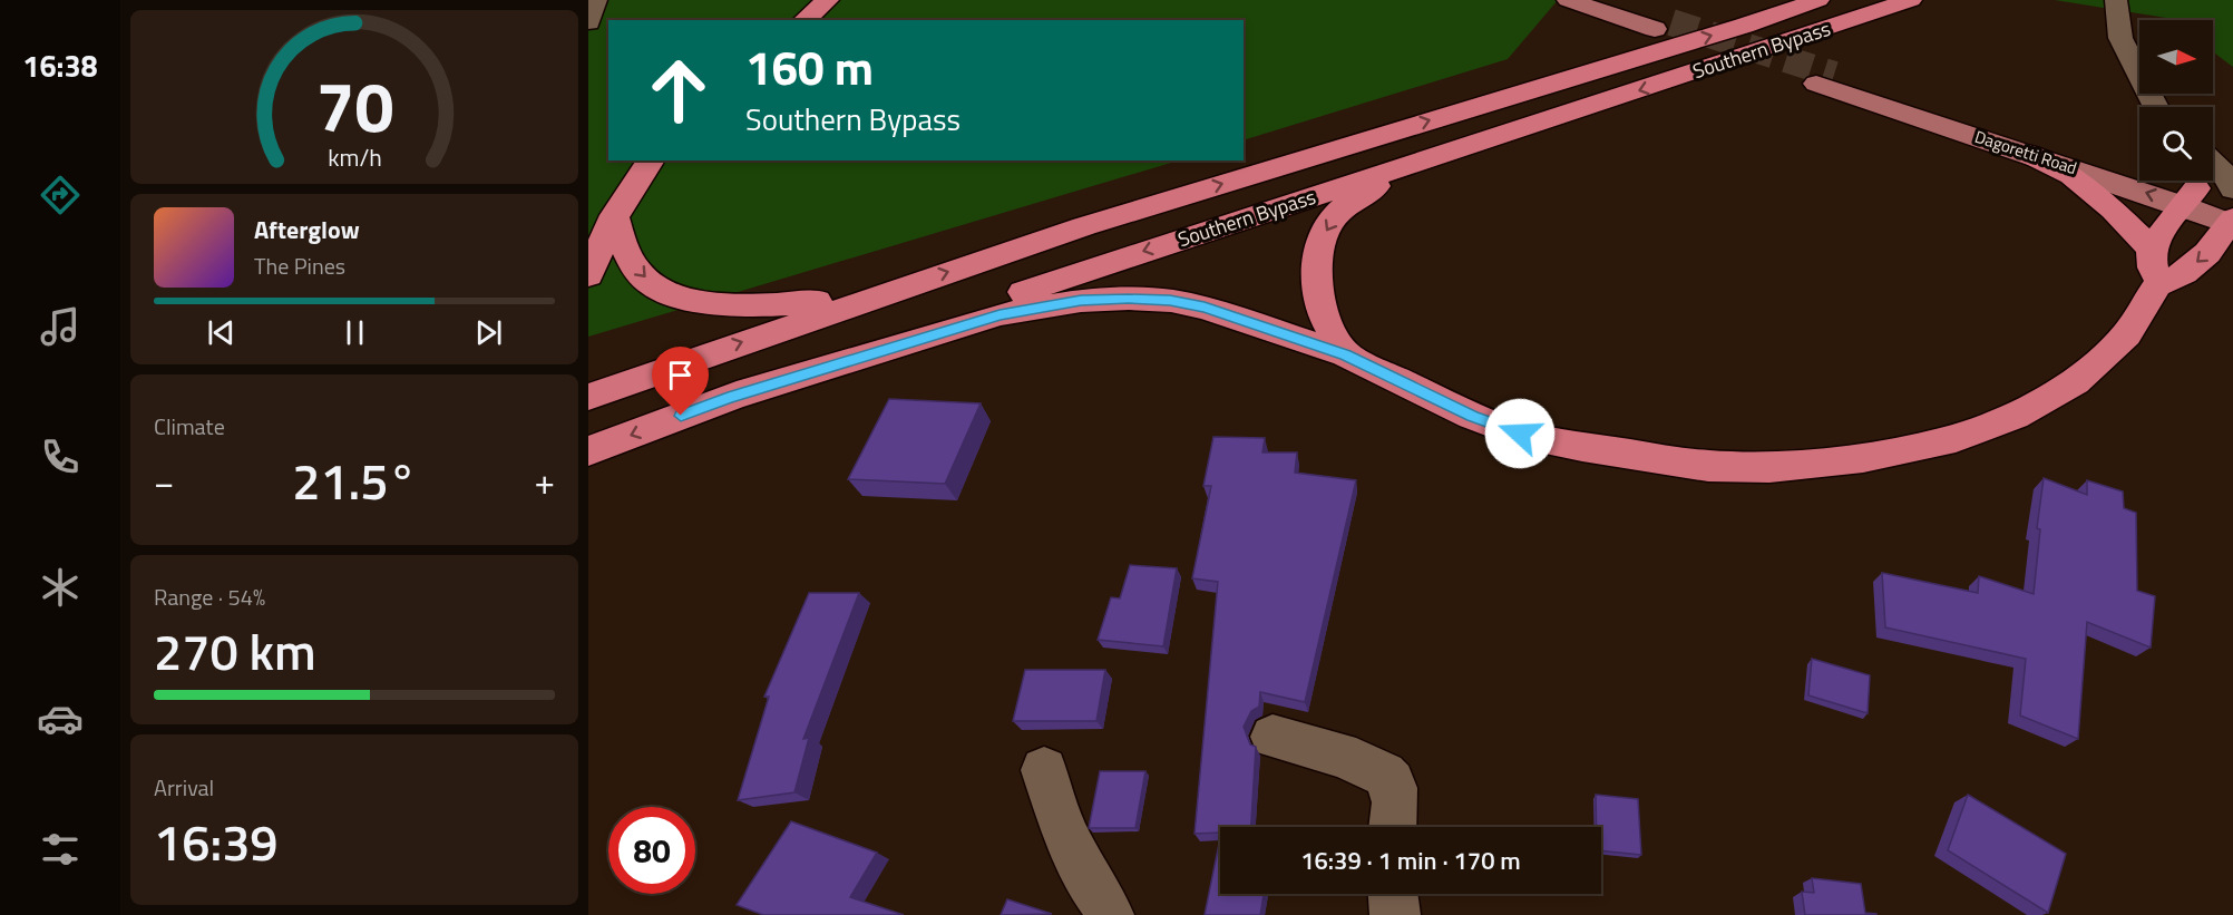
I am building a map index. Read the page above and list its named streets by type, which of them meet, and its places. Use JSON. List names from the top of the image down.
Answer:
{
  "streets": {
    "highway": ["Southern Bypass"],
    "main road": ["Dagoretti Road"]
  },
  "north": "right",
  "page": {
    "tabs": "16:38",
    "turn": ["160 m", "Southern Bypass"],
    "song": ["Afterglow", "The Pines"],
    "tile": [
      "Climate",
      ["Range · 54%", "270 km"],
      ["Arrival", "16:39"]
    ],
    "heat": ["−", "21.5°", "+"],
    "limit": "80",
    "trip": "16:39 · 1 min · 170 m",
    "gauge": ["70", "km/h"]
  }
}
